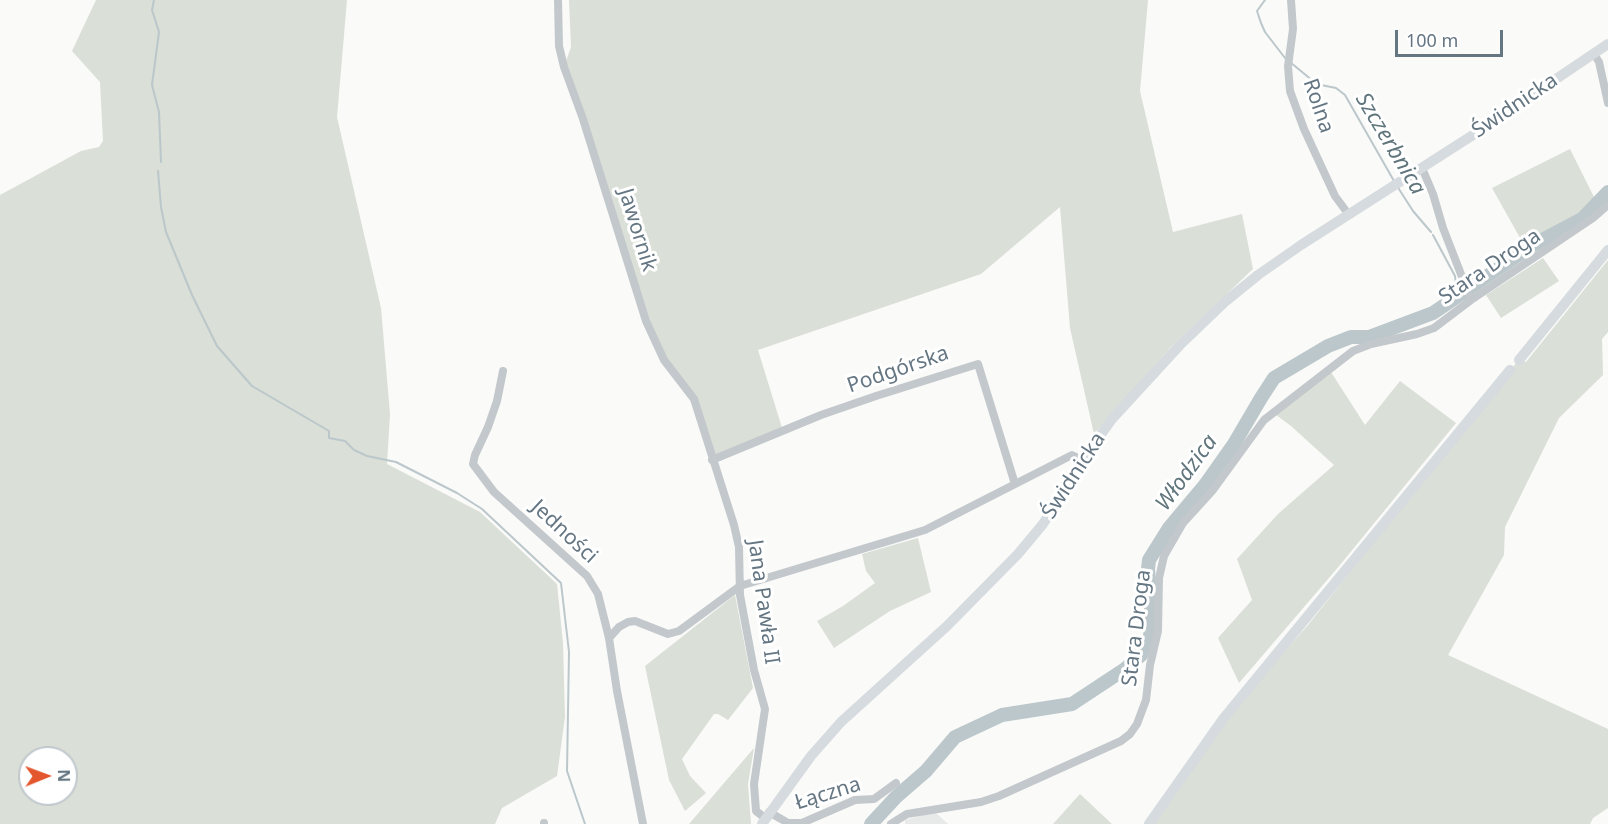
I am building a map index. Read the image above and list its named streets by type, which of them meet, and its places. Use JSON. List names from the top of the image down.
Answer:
{
  "streets": {
    "street": [
      "Rolna",
      "Świdnicka",
      "Jawornik",
      "Stara Droga",
      "Podgórska",
      "Jedności",
      "Jana Pawła II",
      "Łączna"
    ]
  },
  "crossings": [
    ["Rolna", "Świdnicka"],
    ["Świdnicka", "Jana Pawła II"],
    ["Świdnicka", "Łączna"],
    ["Jawornik", "Podgórska"],
    ["Jawornik", "Jana Pawła II"],
    ["Podgórska", "Jana Pawła II"],
    ["Jana Pawła II", "Łączna"]
  ],
  "water": ["Szczerbnica", "Włodzica"],
  "scale_bar": "100 m",
  "north": "right"
}
